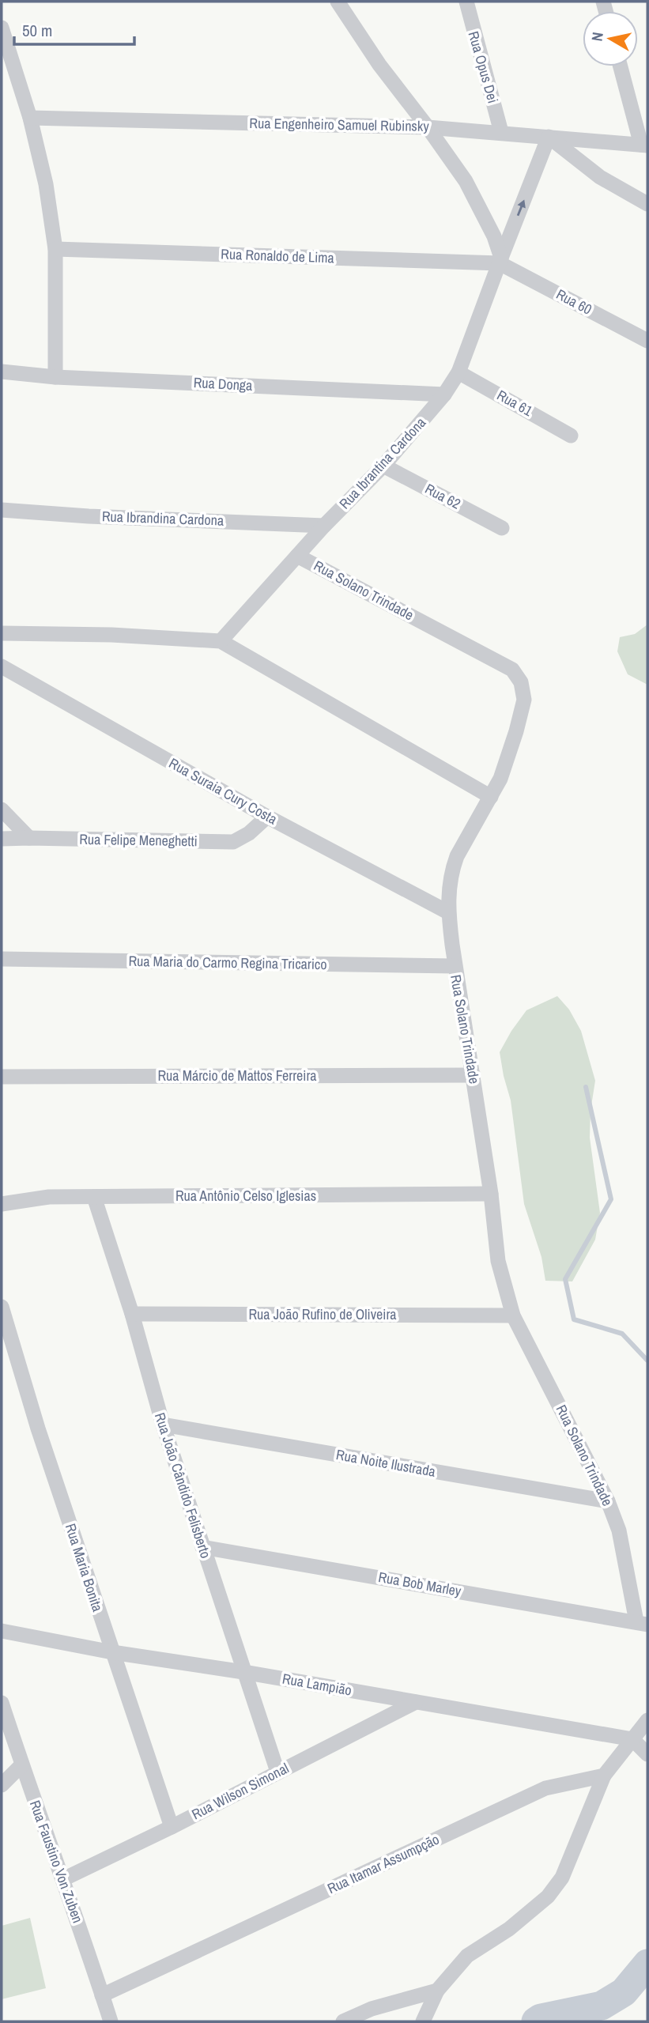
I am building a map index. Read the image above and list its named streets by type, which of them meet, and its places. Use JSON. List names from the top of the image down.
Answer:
{
  "streets": {
    "street": [
      "Rua Opus Dei",
      "Rua Engenheiro Samuel Rubinsky",
      "Rua Ronaldo de Lima",
      "Rua 60",
      "Rua Donga",
      "Rua 61",
      "Rua Ibrantina Cardona",
      "Rua 62",
      "Rua Ibrandina Cardona",
      "Rua Solano Trindade",
      "Rua Suraia Cury Costa",
      "Rua Felipe Meneghetti",
      "Rua Maria do Carmo Regina Tricarico",
      "Rua Márcio de Mattos Ferreira",
      "Rua Antônio Celso Iglesias",
      "Rua João Rufino de Oliveira",
      "Rua Noite Ilustrada",
      "Rua João Cândido Felisberto",
      "Rua Maria Bonita",
      "Rua Bob Marley",
      "Rua Lampião",
      "Rua Wilson Simonal",
      "Rua Faustino Von Zuben",
      "Rua Itamar Assumpção"
    ]
  },
  "crossings": [
    ["Rua Opus Dei", "Rua Engenheiro Samuel Rubinsky"],
    ["Rua Engenheiro Samuel Rubinsky", "Rua Ibrantina Cardona"],
    ["Rua Ronaldo de Lima", "Rua 60"],
    ["Rua Ronaldo de Lima", "Rua Ibrantina Cardona"],
    ["Rua 60", "Rua Ibrantina Cardona"],
    ["Rua Donga", "Rua Ibrantina Cardona"],
    ["Rua 61", "Rua Ibrantina Cardona"],
    ["Rua Ibrantina Cardona", "Rua 62"],
    ["Rua Ibrantina Cardona", "Rua Ibrandina Cardona"],
    ["Rua Ibrantina Cardona", "Rua Solano Trindade"],
    ["Rua Solano Trindade", "Rua Suraia Cury Costa"],
    ["Rua Solano Trindade", "Rua Maria do Carmo Regina Tricarico"],
    ["Rua Solano Trindade", "Rua Márcio de Mattos Ferreira"],
    ["Rua Solano Trindade", "Rua Antônio Celso Iglesias"],
    ["Rua Solano Trindade", "Rua João Rufino de Oliveira"],
    ["Rua Solano Trindade", "Rua Noite Ilustrada"],
    ["Rua Solano Trindade", "Rua Bob Marley"],
    ["Rua Suraia Cury Costa", "Rua Felipe Meneghetti"],
    ["Rua Antônio Celso Iglesias", "Rua João Cândido Felisberto"],
    ["Rua João Rufino de Oliveira", "Rua João Cândido Felisberto"],
    ["Rua Noite Ilustrada", "Rua João Cândido Felisberto"],
    ["Rua João Cândido Felisberto", "Rua Bob Marley"],
    ["Rua João Cândido Felisberto", "Rua Lampião"],
    ["Rua João Cândido Felisberto", "Rua Wilson Simonal"],
    ["Rua Maria Bonita", "Rua Lampião"],
    ["Rua Maria Bonita", "Rua Wilson Simonal"],
    ["Rua Lampião", "Rua Wilson Simonal"],
    ["Rua Wilson Simonal", "Rua Faustino Von Zuben"],
    ["Rua Faustino Von Zuben", "Rua Itamar Assumpção"]
  ],
  "scale_bar": "50 m",
  "north": "left"
}
